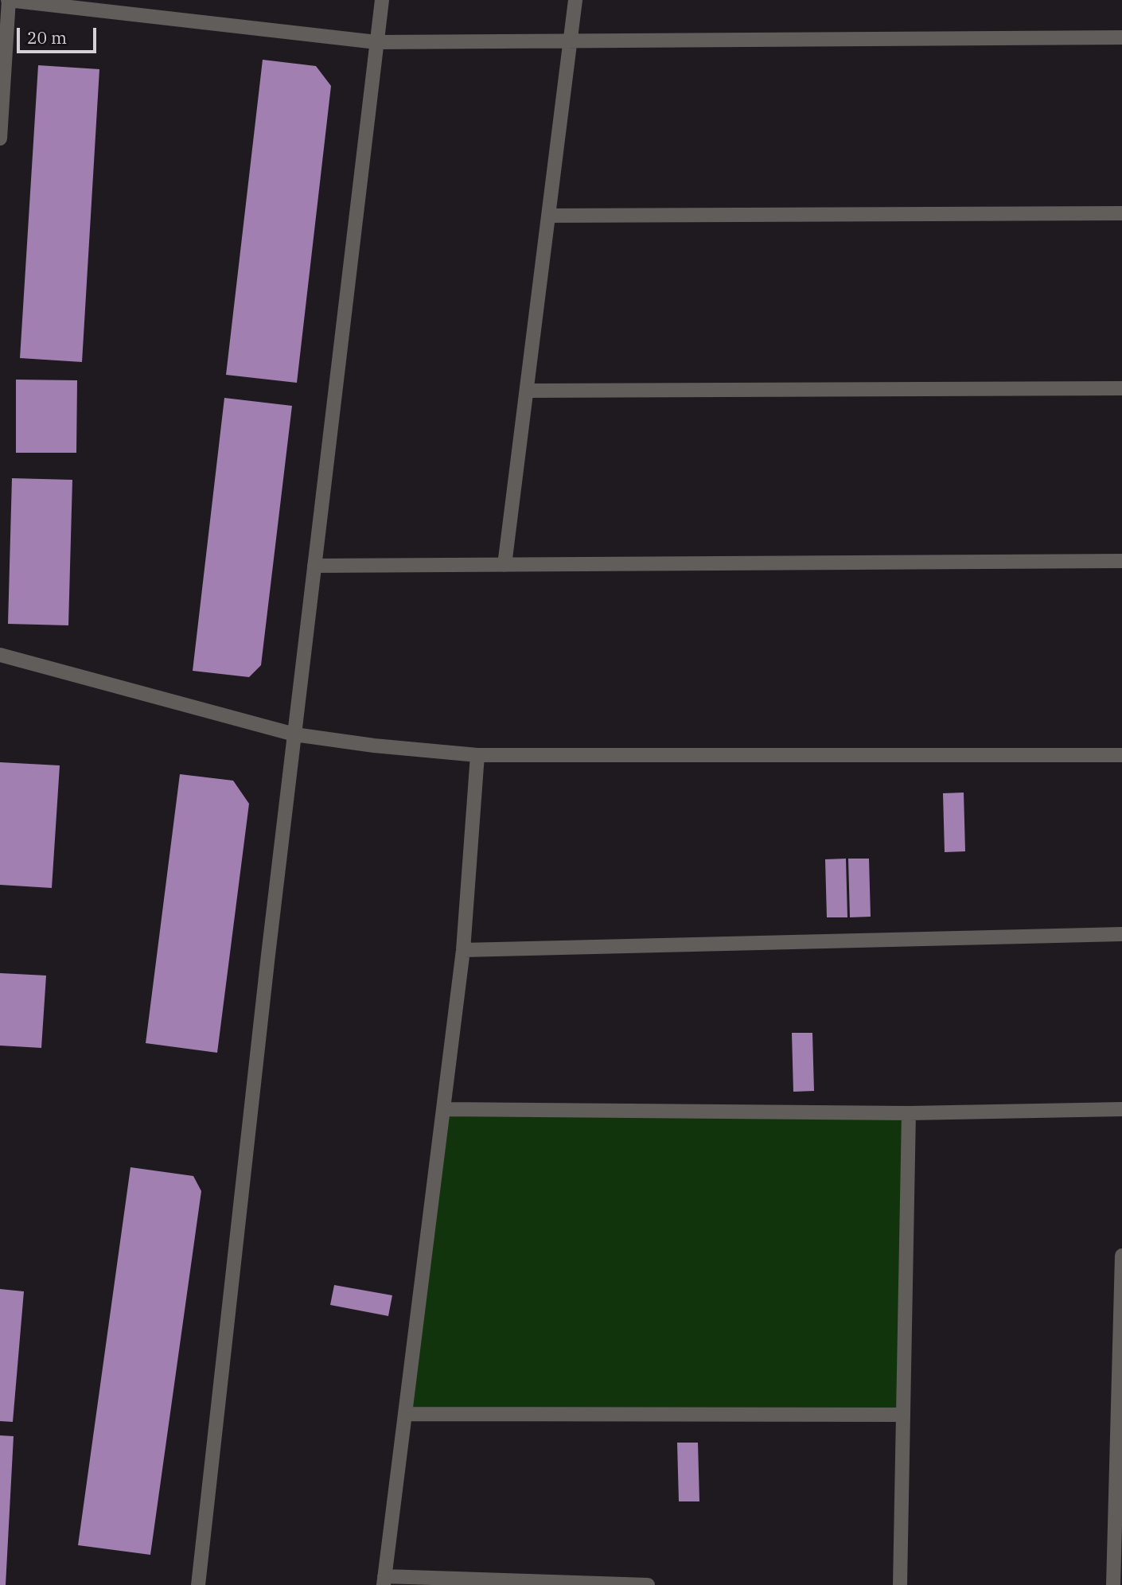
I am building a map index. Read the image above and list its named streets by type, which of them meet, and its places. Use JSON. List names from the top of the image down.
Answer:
{
  "scale_bar": "20 m"
}
